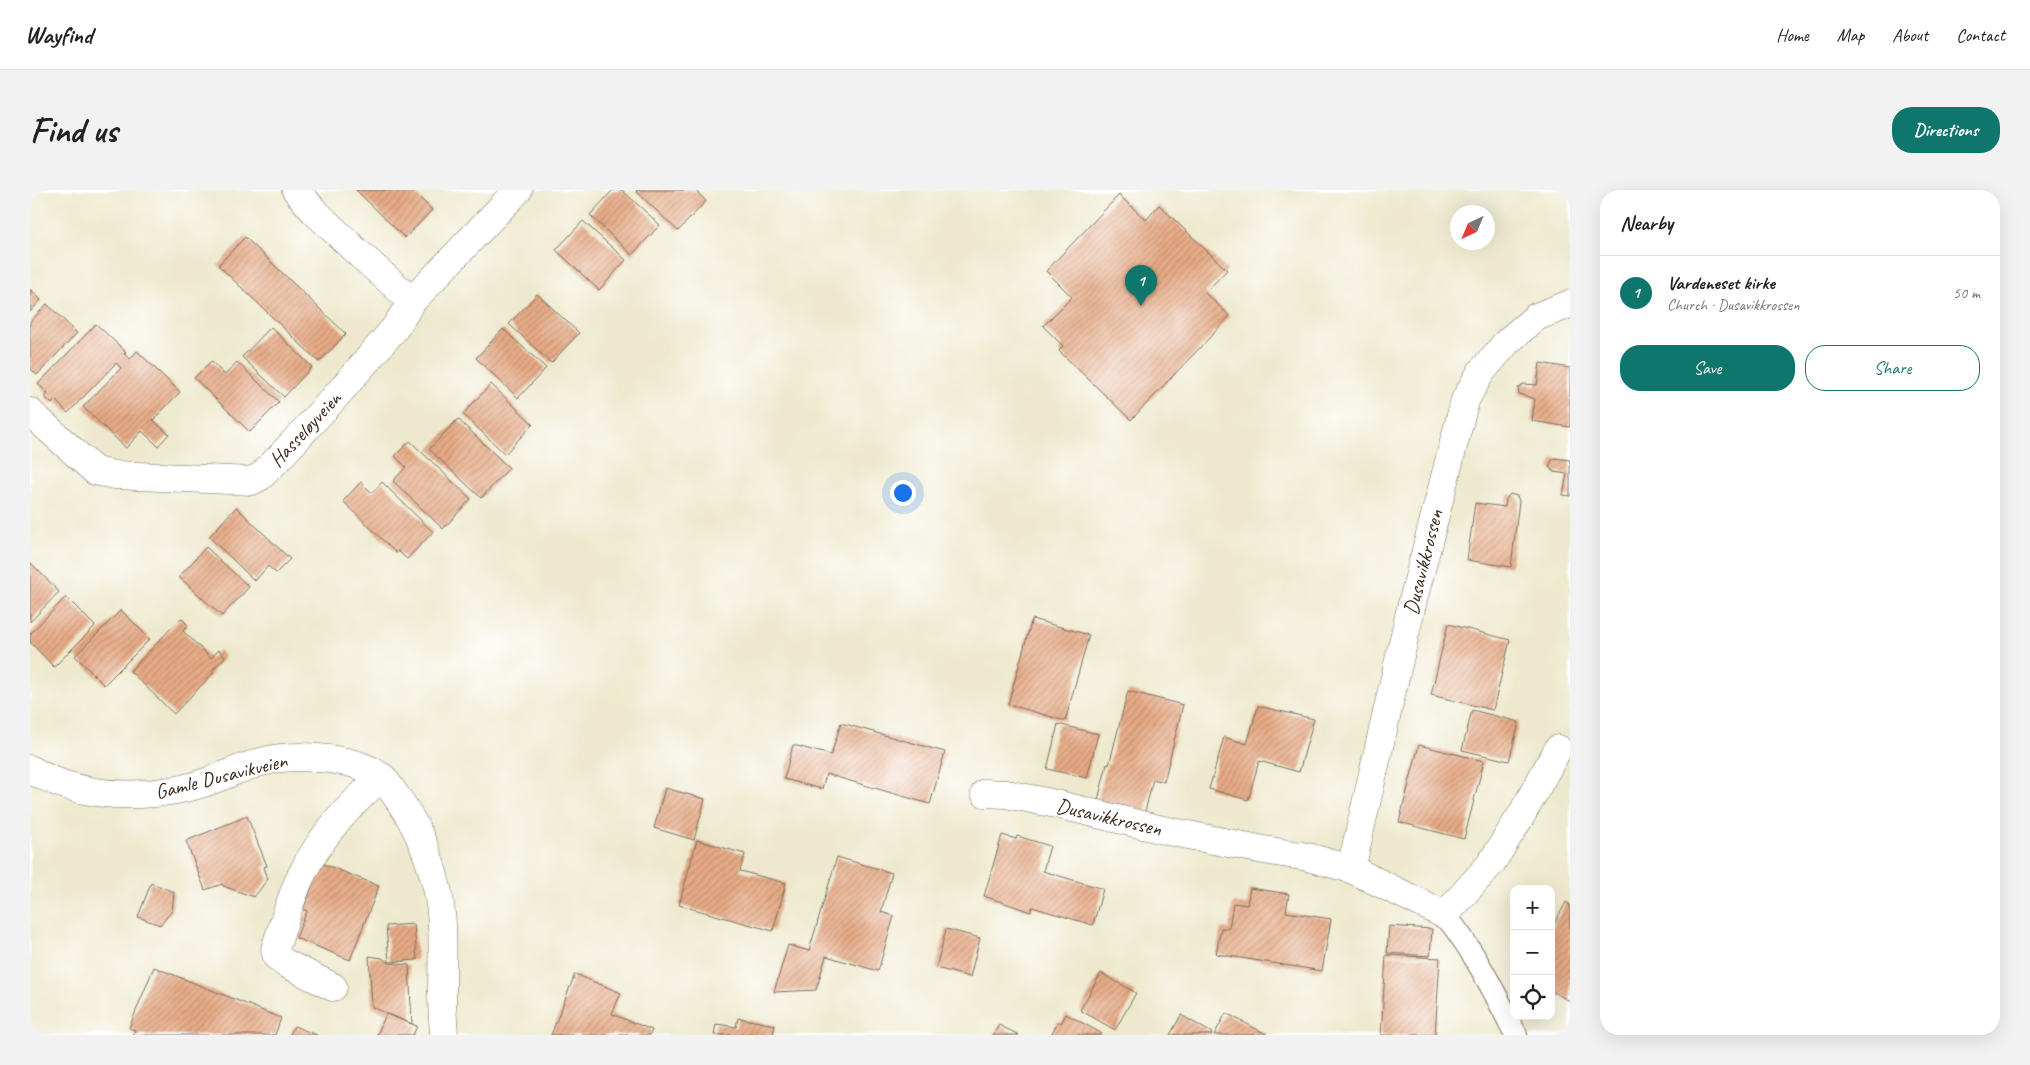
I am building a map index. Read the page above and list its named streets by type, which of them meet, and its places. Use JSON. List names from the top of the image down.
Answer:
{
  "streets": {
    "street": ["Hasseløyveien", "Dusavikkrossen", "Gamle Dusavikveien"]
  },
  "north": "bottom left",
  "page": {
    "header": "Wayfind",
    "nav": [
      "Home",
      "Map",
      "About",
      "Contact"
    ],
    "buttons": [
      "Directions",
      ["Save", "Share"]
    ],
    "title": "Find us",
    "heading": "Nearby",
    "list": [
      {
        "mark": "1",
        "name": "Vardeneset kirke",
        "note": "Church · Dusavikkrossen",
        "value": "50 m"
      }
    ],
    "pins": "1",
    "map_buttons": ["+", "−"]
  }
}
